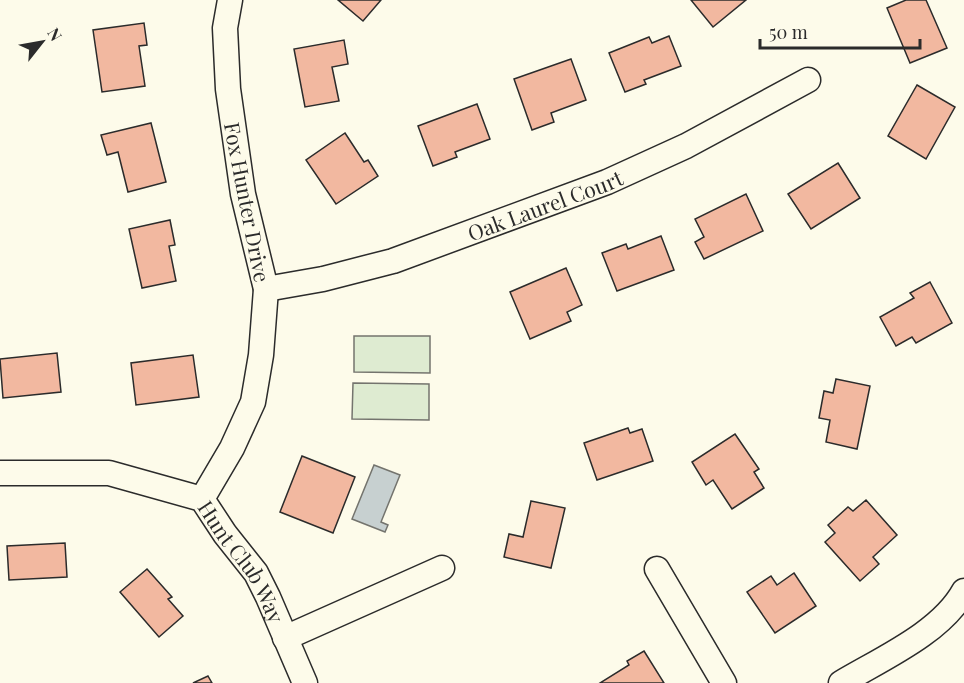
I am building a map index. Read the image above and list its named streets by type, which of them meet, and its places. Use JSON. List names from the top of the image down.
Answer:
{
  "streets": {
    "street": ["Fox Hunter Drive", "Oak Laurel Court", "Hunt Club Way"]
  },
  "crossings": [
    ["Fox Hunter Drive", "Oak Laurel Court"],
    ["Fox Hunter Drive", "Hunt Club Way"]
  ],
  "scale_bar": "50 m",
  "north": "top right"
}
